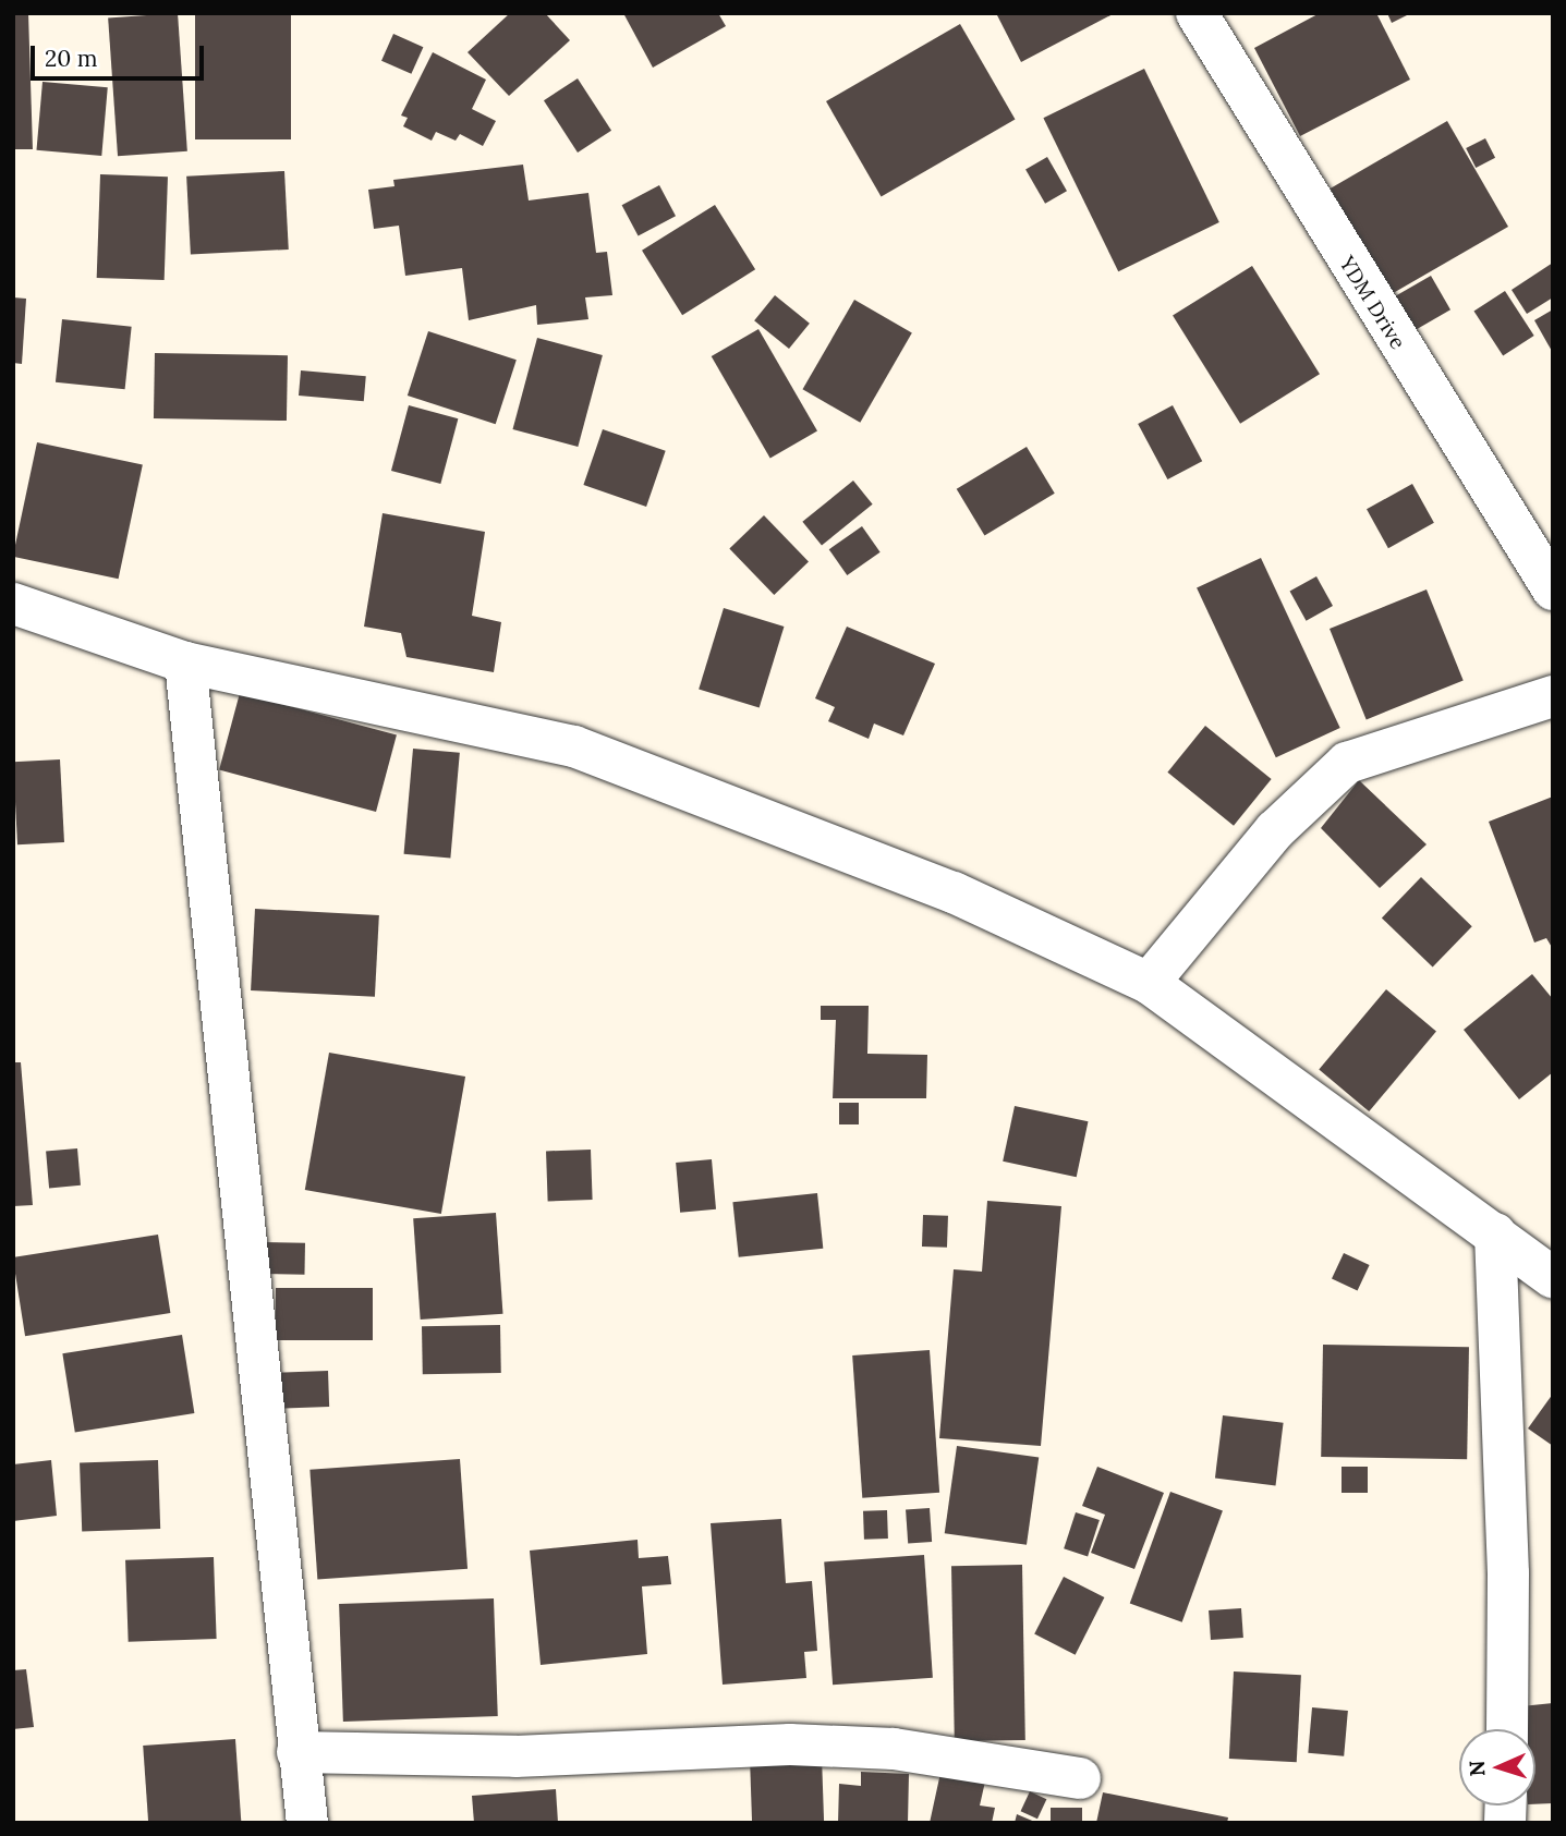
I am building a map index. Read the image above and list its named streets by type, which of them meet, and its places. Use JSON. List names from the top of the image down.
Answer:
{
  "streets": {
    "street": ["YDM Drive"]
  },
  "scale_bar": "20 m",
  "north": "left"
}
